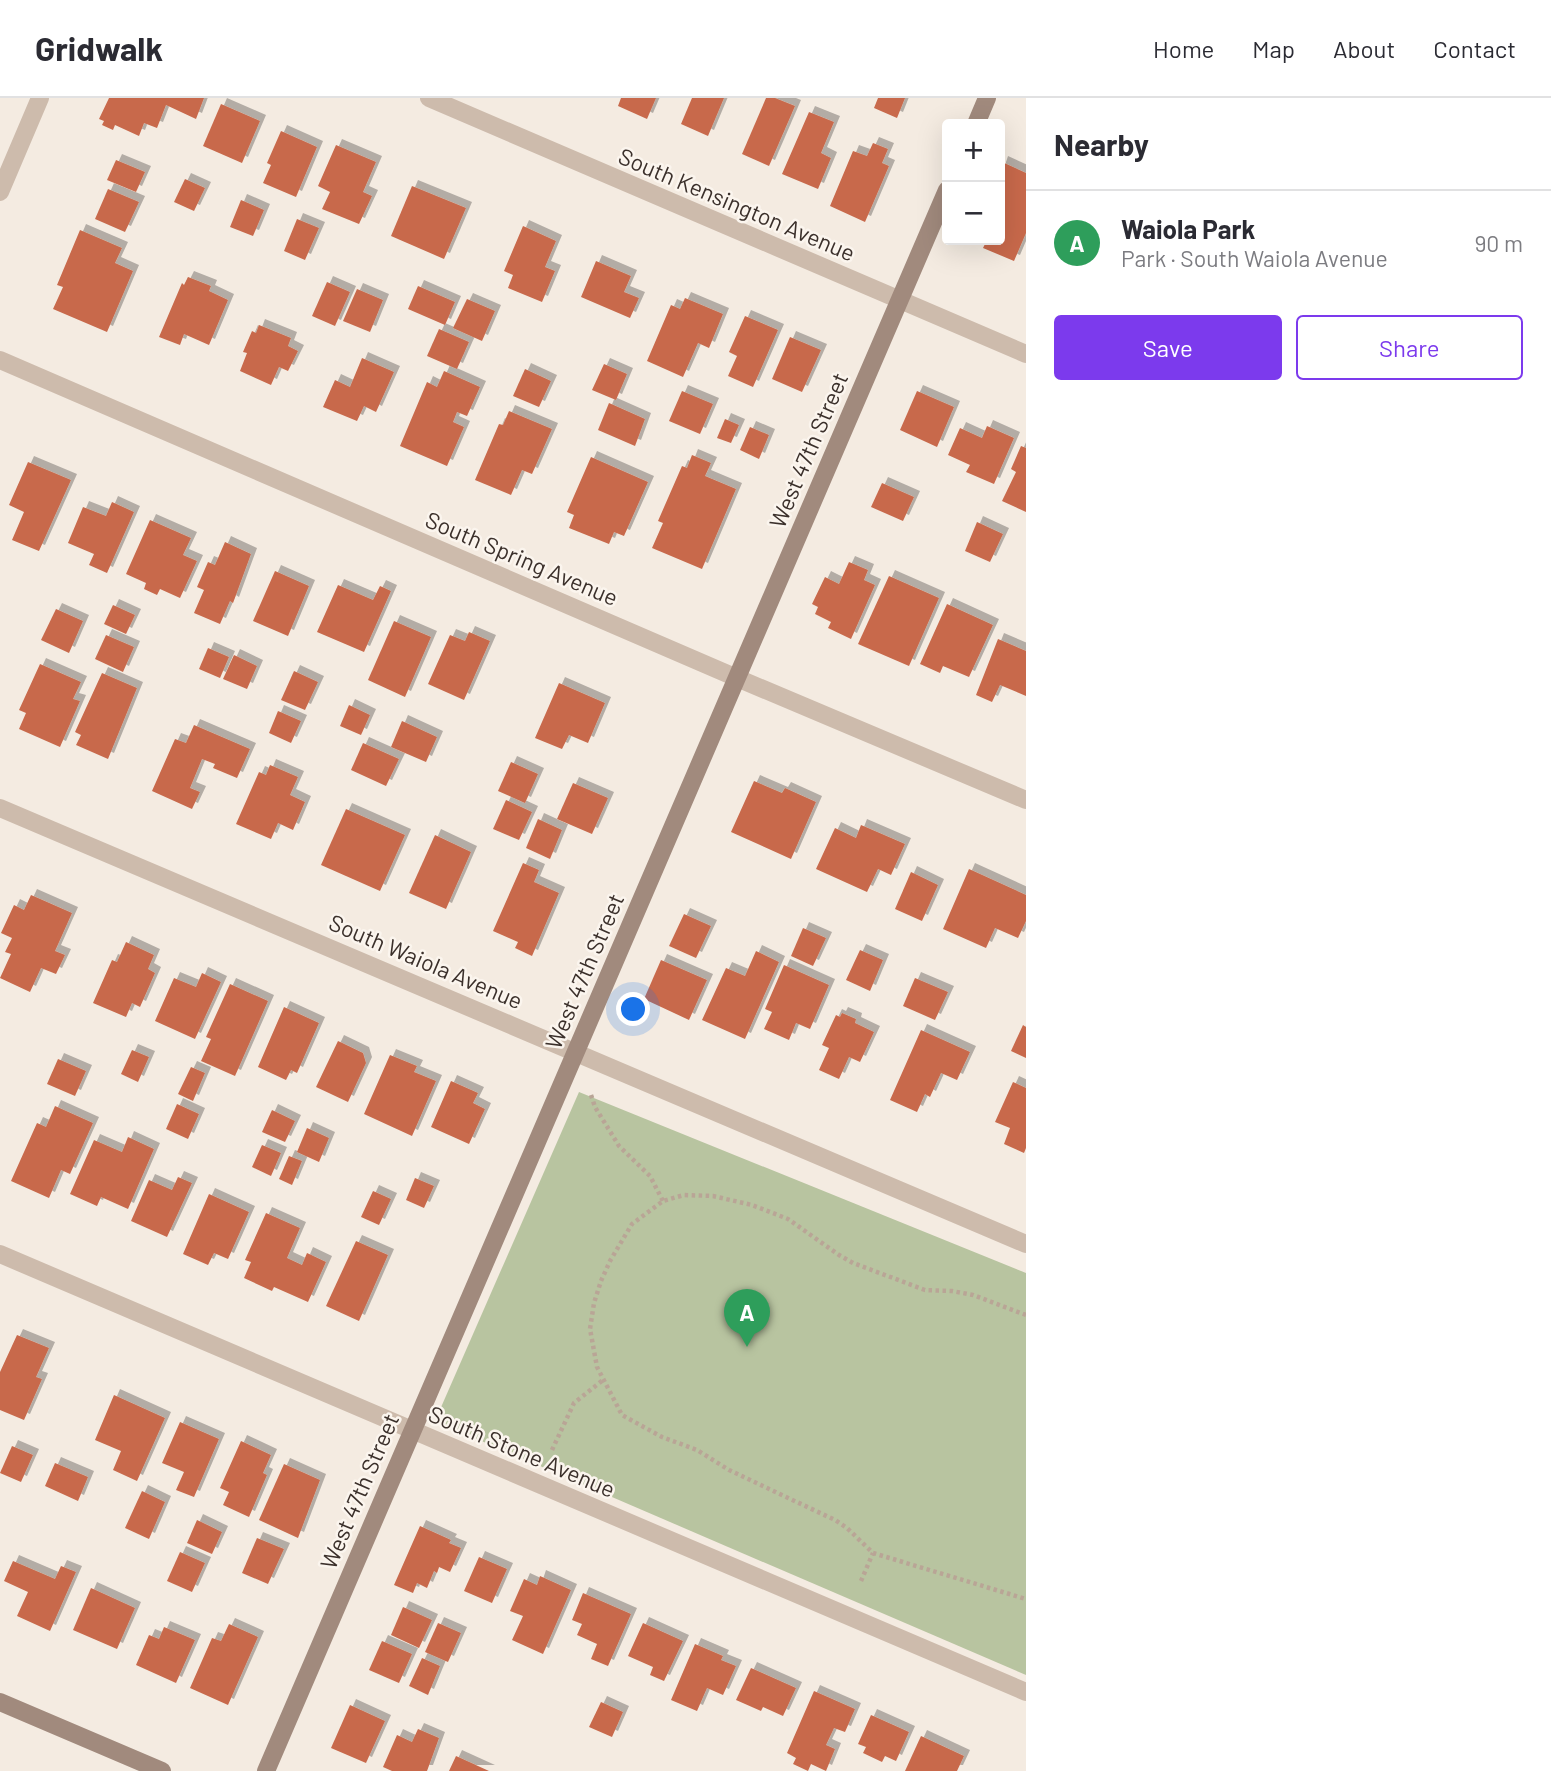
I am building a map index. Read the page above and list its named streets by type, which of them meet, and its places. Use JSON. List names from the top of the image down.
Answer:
{
  "streets": {
    "main road": ["West 47th Street"],
    "street": [
      "South Kensington Avenue",
      "South Spring Avenue",
      "South Waiola Avenue",
      "South Stone Avenue"
    ]
  },
  "crossings": [
    ["South Kensington Avenue", "West 47th Street"],
    ["West 47th Street", "South Spring Avenue"],
    ["West 47th Street", "South Waiola Avenue"],
    ["West 47th Street", "South Stone Avenue"]
  ],
  "page": {
    "header": "Gridwalk",
    "nav": [
      "Home",
      "Map",
      "About",
      "Contact"
    ],
    "heading": "Nearby",
    "map_buttons": ["+", "−"],
    "list": [
      {
        "mark": "A",
        "name": "Waiola Park",
        "note": "Park · South Waiola Avenue",
        "value": "90 m"
      }
    ],
    "buttons": ["Save", "Share"],
    "pins": "A"
  }
}
